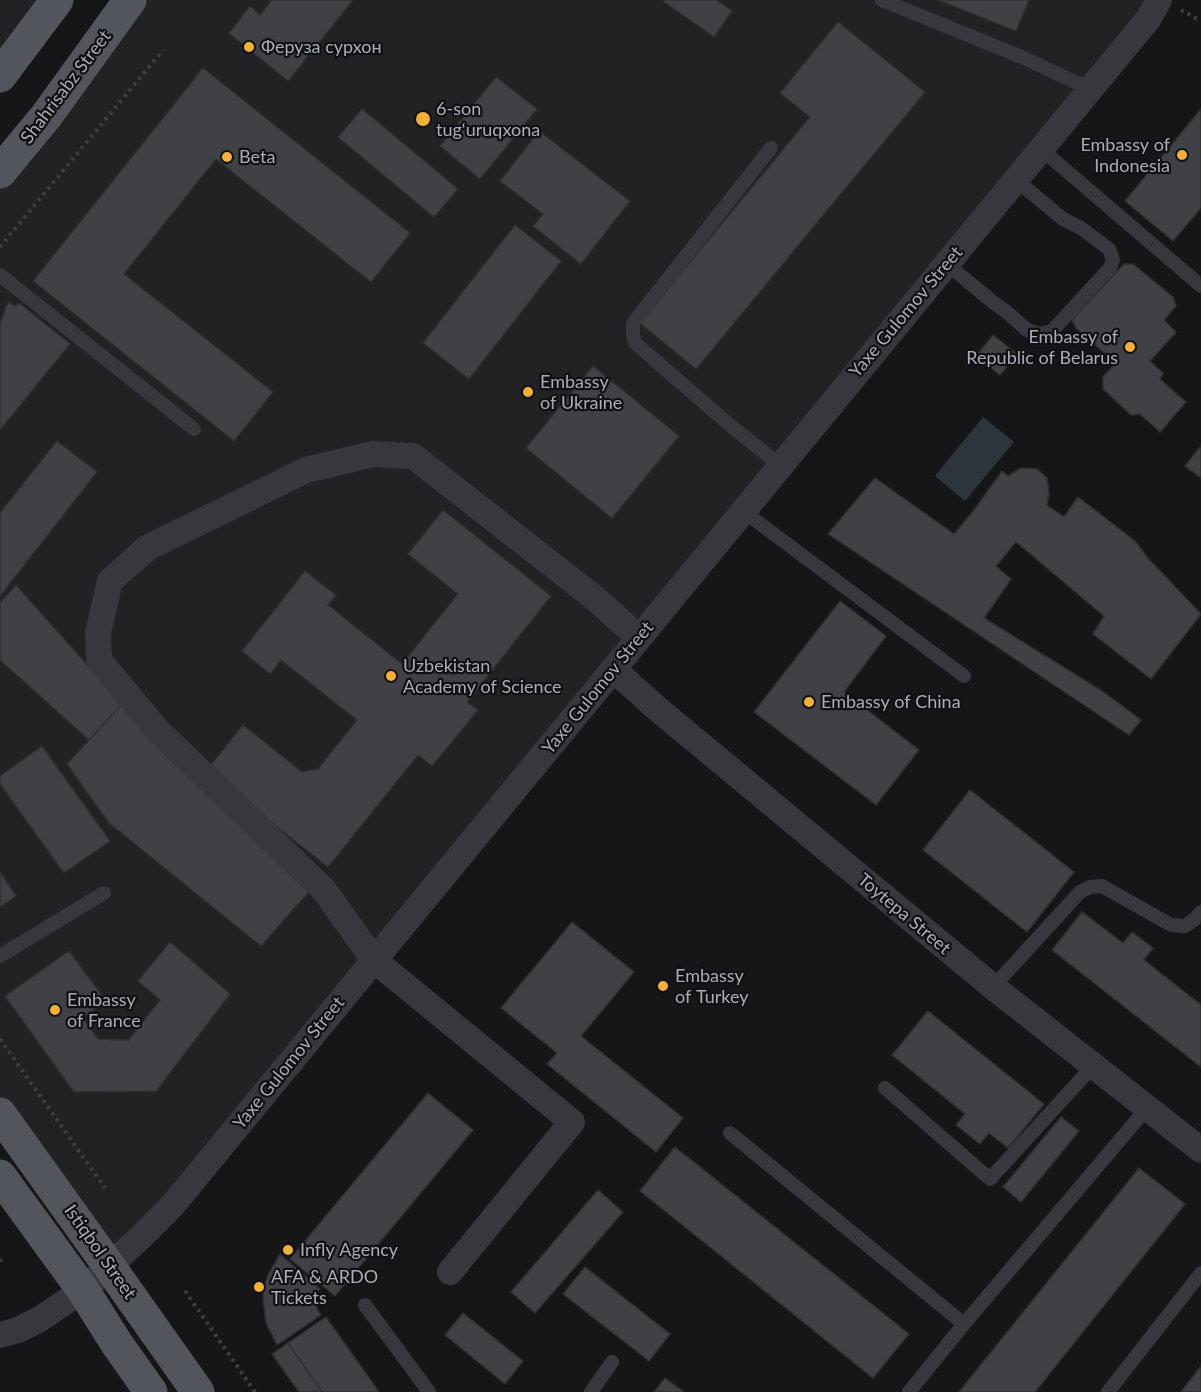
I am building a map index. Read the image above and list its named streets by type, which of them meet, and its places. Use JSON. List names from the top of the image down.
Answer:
{
  "streets": {
    "main road": ["Shahrisabz Street", "Istiqbol Street"],
    "street": ["Yaxe Gulomov Street", "Toytepa Street"]
  },
  "crossings": [
    ["Yaxe Gulomov Street", "Toytepa Street"],
    ["Yaxe Gulomov Street", "Istiqbol Street"]
  ],
  "places": [
    "Феруза сурхон",
    "6-son tug‘uruqxona",
    "Embassy of Indonesia",
    "Beta",
    "Embassy of Republic of Belarus",
    "Embassy of Ukraine",
    "Uzbekistan Academy of Science",
    "Embassy of China",
    "Embassy of Turkey",
    "Embassy of France",
    "Infly Agency",
    "AFA & ARDO Tickets"
  ]
}
